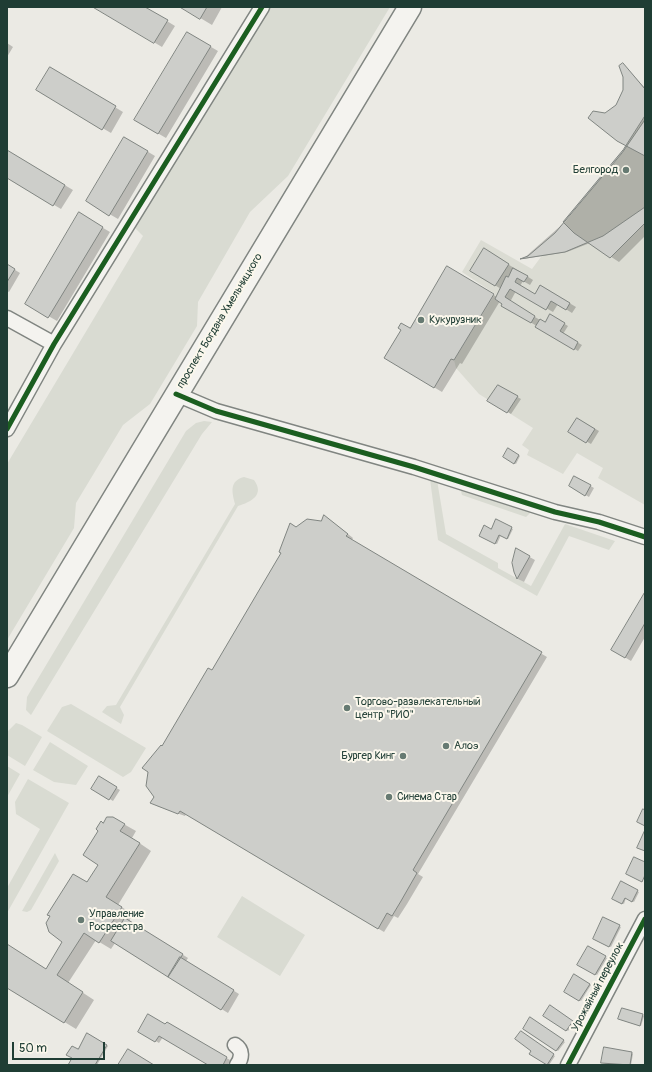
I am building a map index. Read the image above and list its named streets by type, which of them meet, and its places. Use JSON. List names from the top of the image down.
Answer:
{
  "streets": {
    "main road": ["проспект Богдана Хмельницкого"],
    "street": ["Урожайный переулок"]
  },
  "places": [
    "Белгород",
    "Кукурузник",
    "Торгово-развлекательный центр \"РИО\"",
    "Алоэ",
    "Бургер Кинг",
    "Синема Стар",
    "Управление Росреестра"
  ],
  "scale_bar": "50 m"
}
